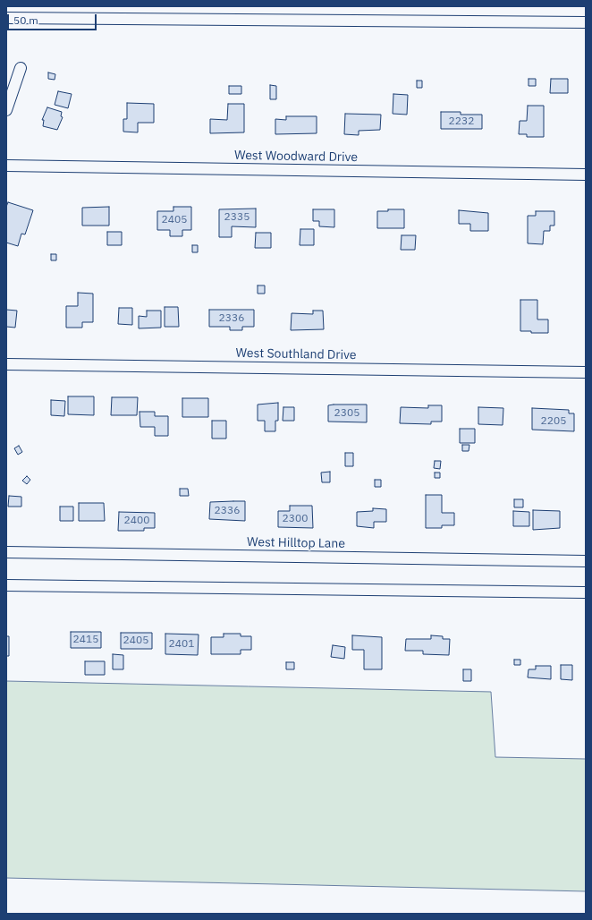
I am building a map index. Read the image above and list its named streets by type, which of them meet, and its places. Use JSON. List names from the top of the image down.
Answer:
{
  "streets": {
    "street": ["West Woodward Drive", "West Southland Drive", "West Hilltop Lane"]
  },
  "house_numbers": [
    "2232",
    "2335",
    "2405",
    "2336",
    "2305",
    "2205",
    "2336",
    "2300",
    "2400",
    "2415",
    "2405",
    "2401"
  ],
  "scale_bar": "50 m"
}
